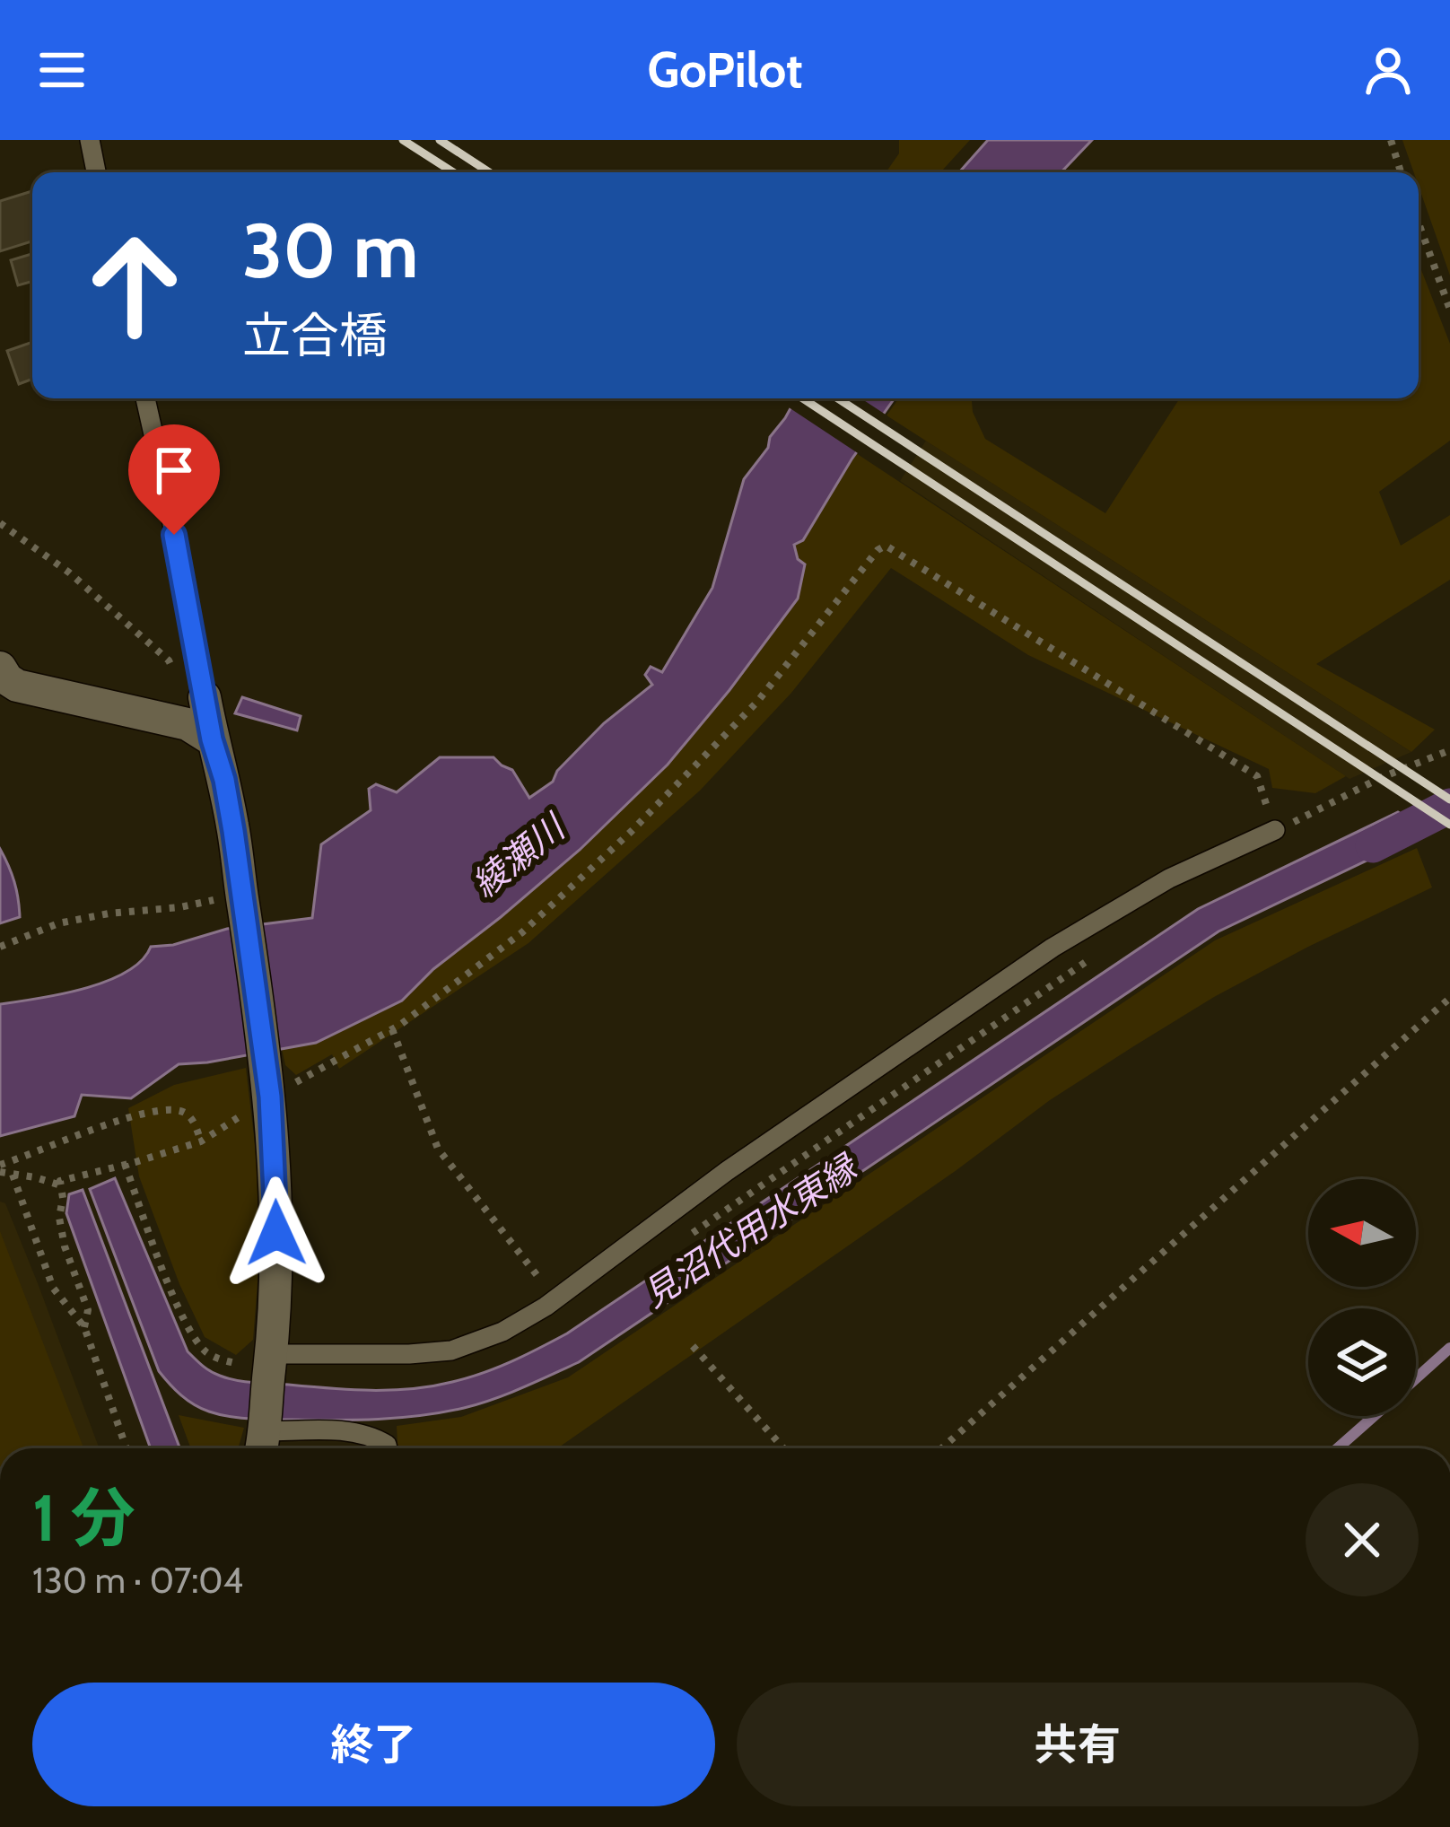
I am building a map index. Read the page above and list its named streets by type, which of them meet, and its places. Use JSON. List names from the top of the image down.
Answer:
{
  "water": ["綾瀬川", "見沼代用水東縁"],
  "north": "left",
  "page": {
    "header": "GoPilot",
    "turn": ["30 m", "立合橋"],
    "heading": ["1 分", "130 m · 07:04"],
    "buttons": ["終了", "共有"]
  }
}
